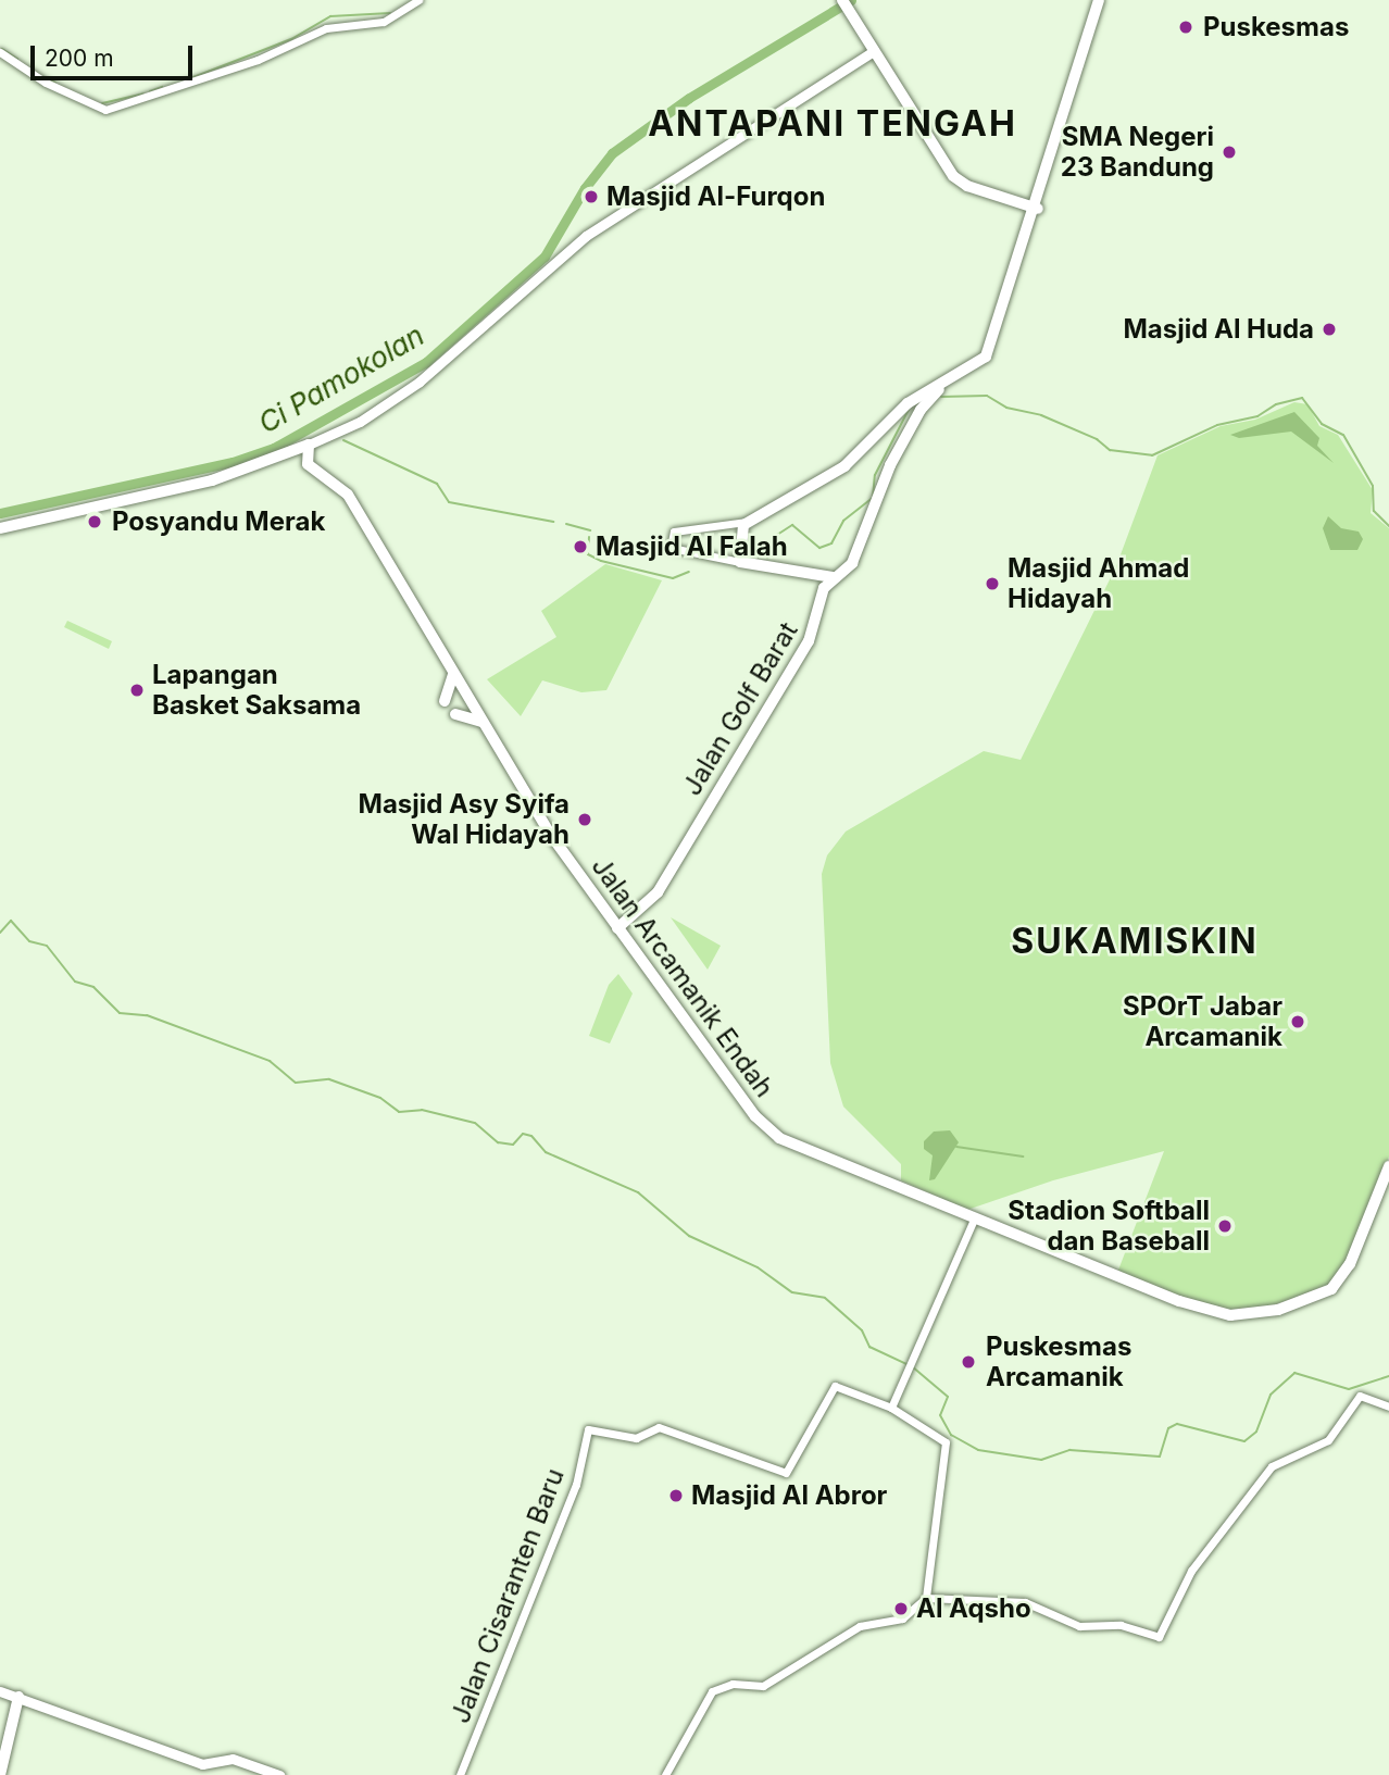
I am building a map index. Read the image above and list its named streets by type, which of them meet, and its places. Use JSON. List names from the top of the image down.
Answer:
{
  "streets": {
    "main road": ["Jalan Golf Barat", "Jalan Arcamanik Endah"],
    "street": ["Jalan Cisaranten Baru"]
  },
  "crossings": [
    ["Jalan Golf Barat", "Jalan Arcamanik Endah"]
  ],
  "districts": ["ANTAPANI TENGAH", "SUKAMISKIN"],
  "water": ["Ci Pamokolan"],
  "places": [
    "Puskesmas",
    "SMA Negeri 23 Bandung",
    "Masjid Al-Furqon",
    "Masjid Al Huda",
    "Posyandu Merak",
    "Masjid Al Falah",
    "Masjid Ahmad Hidayah",
    "Lapangan Basket Saksama",
    "Masjid Asy Syifa Wal Hidayah",
    "SPOrT Jabar Arcamanik",
    "Stadion Softball dan Baseball",
    "Puskesmas Arcamanik",
    "Masjid Al Abror",
    "Al Aqsho"
  ],
  "scale_bar": "200 m"
}
